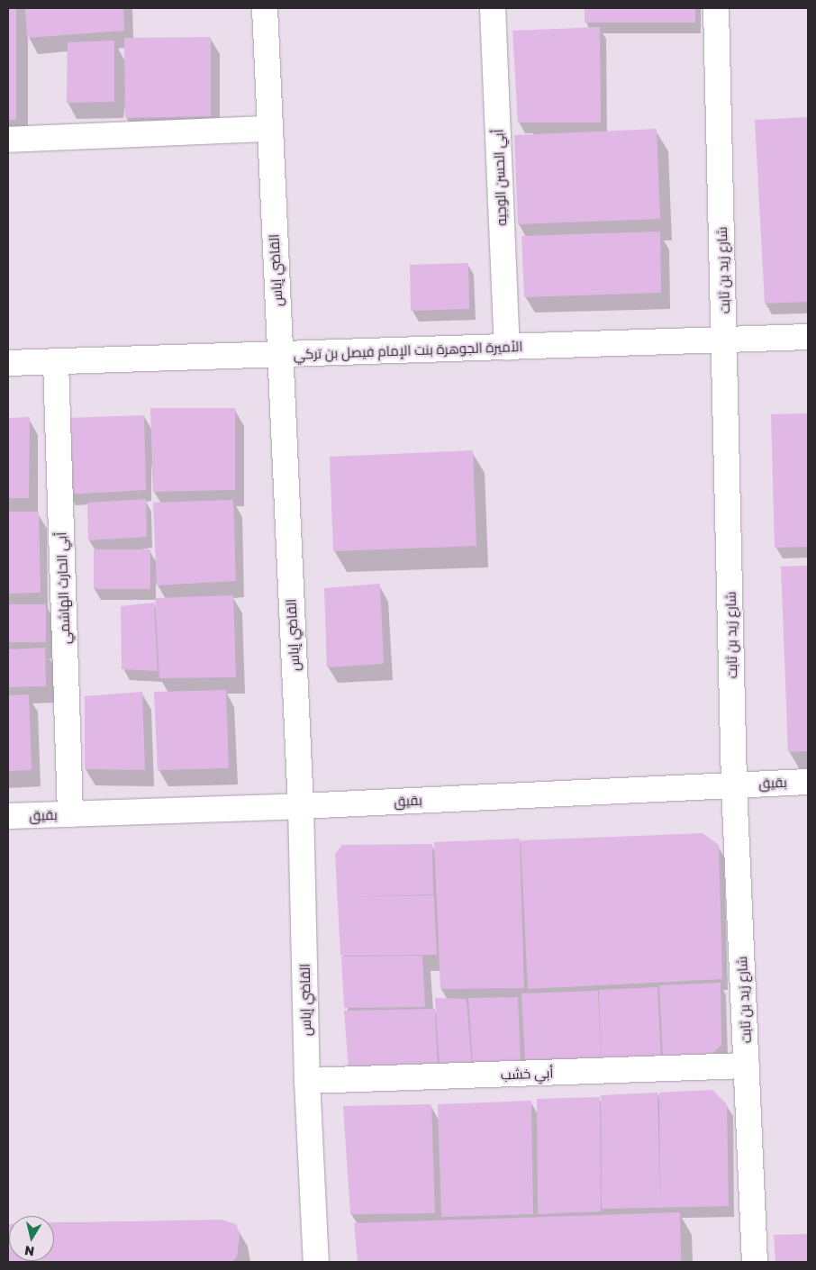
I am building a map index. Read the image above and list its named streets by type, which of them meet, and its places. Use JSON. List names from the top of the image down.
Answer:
{
  "streets": {
    "street": [
      "أبي الحسن الوجيه",
      "القاضي إياس",
      "شارع زيد بن ثابت",
      "الأميرة الجوهرة بنت الإمام فيصل بن تركي",
      "أبي الحارث الهاشمي",
      "بقيق",
      "أبي خشب"
    ]
  },
  "crossings": [
    ["أبي الحسن الوجيه", "الأميرة الجوهرة بنت الإمام فيصل بن تركي"],
    ["القاضي إياس", "الأميرة الجوهرة بنت الإمام فيصل بن تركي"],
    ["القاضي إياس", "بقيق"],
    ["القاضي إياس", "أبي خشب"],
    ["شارع زيد بن ثابت", "الأميرة الجوهرة بنت الإمام فيصل بن تركي"],
    ["شارع زيد بن ثابت", "بقيق"],
    ["شارع زيد بن ثابت", "أبي خشب"],
    ["الأميرة الجوهرة بنت الإمام فيصل بن تركي", "أبي الحارث الهاشمي"],
    ["أبي الحارث الهاشمي", "بقيق"]
  ],
  "north": "bottom"
}
